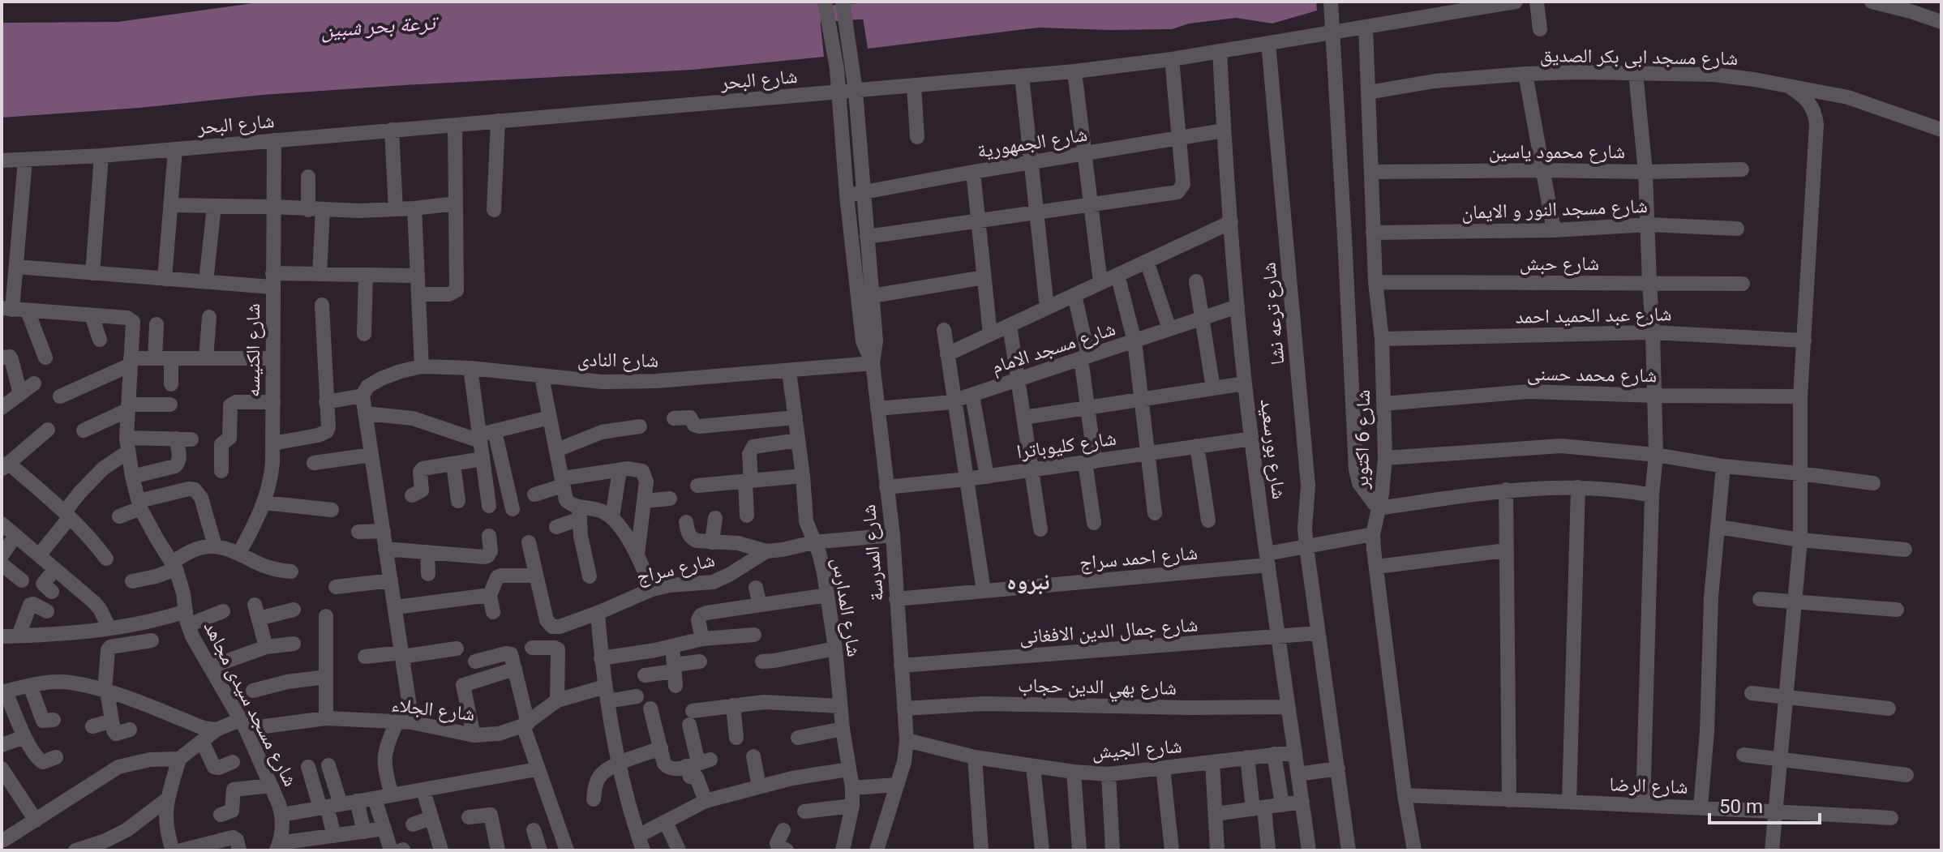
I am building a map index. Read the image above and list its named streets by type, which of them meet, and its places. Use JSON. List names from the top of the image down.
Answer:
{
  "streets": {
    "street": [
      "شارع مسجد ابى بكر الصديق",
      "شارع البحر",
      "شارع الجمهورية",
      "شارع محمود ياسين",
      "شارع مسجد النور و الايمان",
      "شارع حبش",
      "شارع ترعه نشا",
      "شارع عبد الحميد احمد",
      "شارع مسجد الامام",
      "شارع الكنيسه",
      "شارع النادى",
      "شارع محمد حسنى",
      "شارع 6 اكتوبر",
      "شارع كليوباترا",
      "شارع بورسعيد",
      "شارع المدرسة",
      "شارع احمد سراج",
      "شارع سراج",
      "شارع المدارس",
      "شارع جمال الدين الافغانى",
      "شارع بهي الدين حجاب",
      "شارع مسجد سيدى مجاهد",
      "شارع الجلاء",
      "شارع الجيش",
      "شارع الرضا"
    ]
  },
  "crossings": [
    ["شارع مسجد ابى بكر الصديق", "شارع 6 اكتوبر"],
    ["شارع البحر", "شارع ترعه نشا"],
    ["شارع البحر", "شارع الكنيسه"],
    ["شارع البحر", "شارع 6 اكتوبر"],
    ["شارع البحر", "شارع بورسعيد"],
    ["شارع البحر", "شارع المدرسة"],
    ["شارع الجمهورية", "شارع بورسعيد"],
    ["شارع الجمهورية", "شارع المدرسة"],
    ["شارع محمود ياسين", "شارع 6 اكتوبر"],
    ["شارع مسجد النور و الايمان", "شارع 6 اكتوبر"],
    ["شارع حبش", "شارع 6 اكتوبر"],
    ["شارع ترعه نشا", "شارع احمد سراج"],
    ["شارع ترعه نشا", "شارع جمال الدين الافغانى"],
    ["شارع عبد الحميد احمد", "شارع 6 اكتوبر"],
    ["شارع مسجد الامام", "شارع بورسعيد"],
    ["شارع مسجد الامام", "شارع المدرسة"],
    ["شارع النادى", "شارع المدرسة"],
    ["شارع النادى", "شارع المدارس"],
    ["شارع محمد حسنى", "شارع 6 اكتوبر"],
    ["شارع 6 اكتوبر", "شارع احمد سراج"],
    ["شارع 6 اكتوبر", "شارع الرضا"],
    ["شارع كليوباترا", "شارع بورسعيد"],
    ["شارع كليوباترا", "شارع المدرسة"],
    ["شارع بورسعيد", "شارع احمد سراج"],
    ["شارع بورسعيد", "شارع جمال الدين الافغانى"],
    ["شارع بورسعيد", "شارع بهي الدين حجاب"],
    ["شارع بورسعيد", "شارع الجيش"],
    ["شارع المدرسة", "شارع احمد سراج"],
    ["شارع المدرسة", "شارع سراج"],
    ["شارع المدرسة", "شارع جمال الدين الافغانى"],
    ["شارع المدرسة", "شارع بهي الدين حجاب"],
    ["شارع المدرسة", "شارع الجيش"],
    ["شارع سراج", "شارع المدارس"],
    ["شارع مسجد سيدى مجاهد", "شارع الجلاء"]
  ],
  "districts": ["نبروه"],
  "water": ["ترعة بحر شبين"],
  "scale_bar": "50 m"
}
